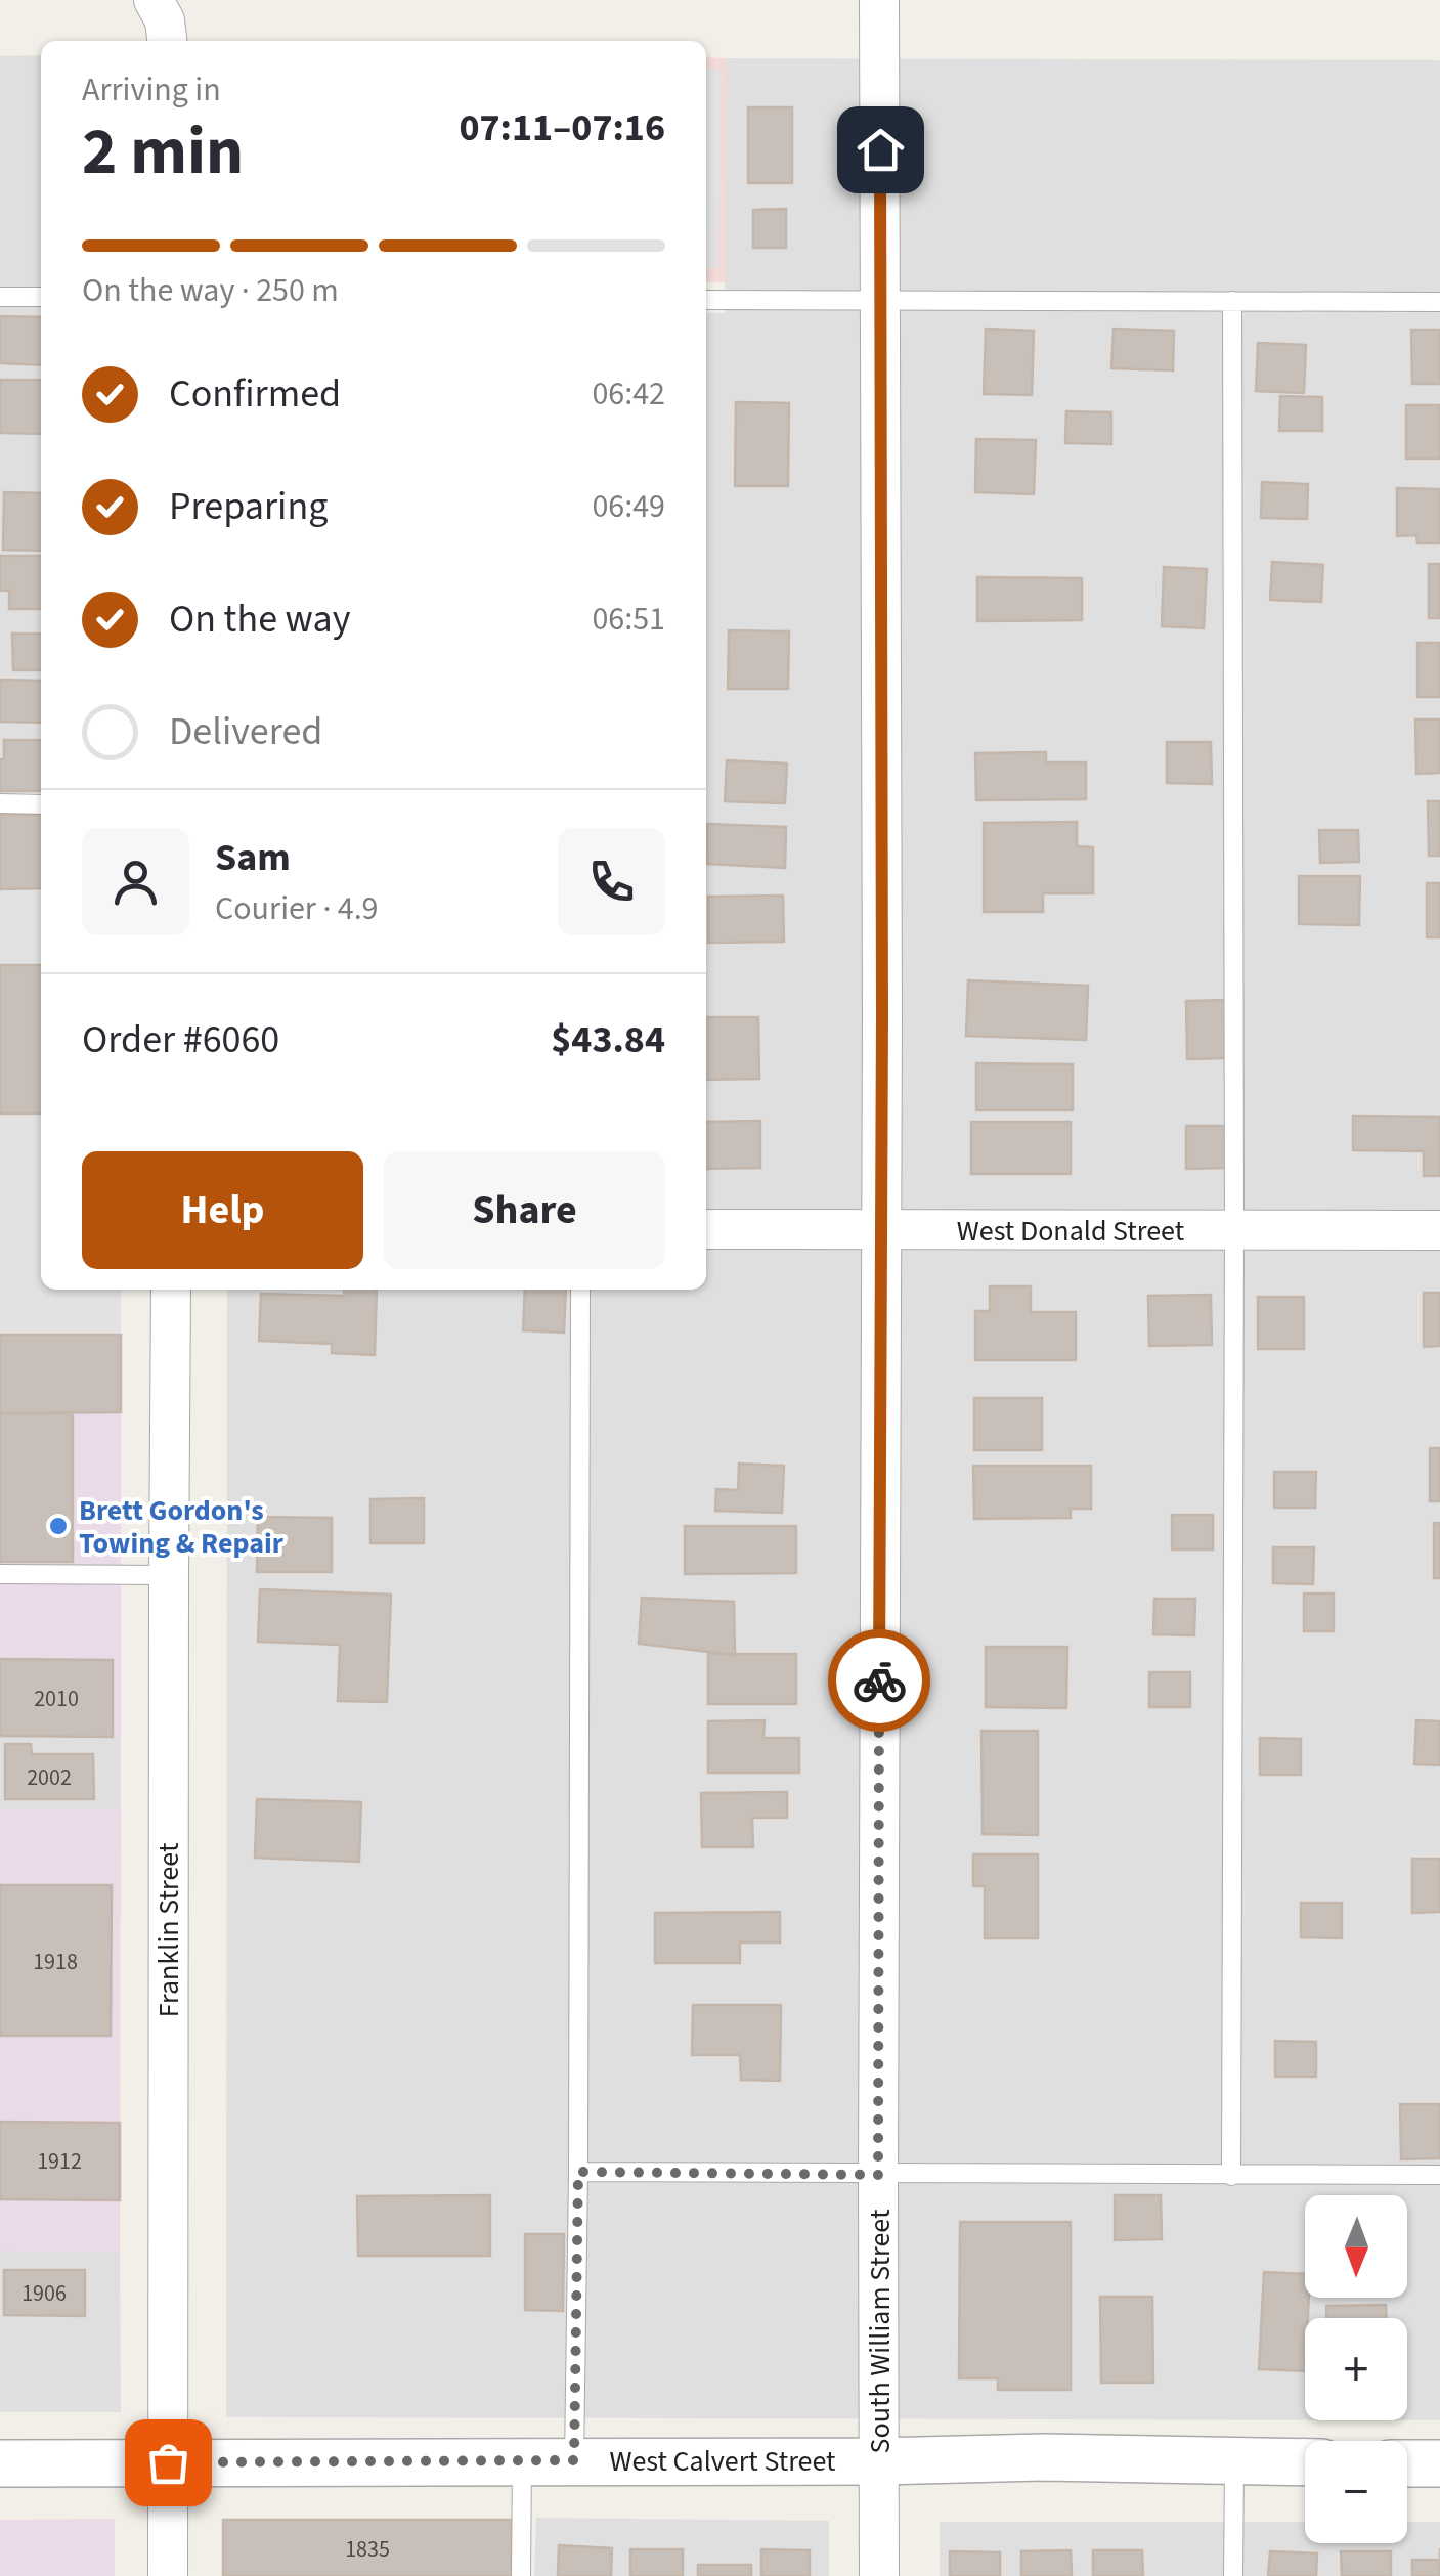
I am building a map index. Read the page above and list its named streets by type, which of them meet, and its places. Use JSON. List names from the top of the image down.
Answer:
{
  "streets": {
    "street": [
      "West Donald Street",
      "Franklin Street",
      "South William Street",
      "West Calvert Street"
    ]
  },
  "crossings": [
    ["West Donald Street", "South William Street"],
    ["Franklin Street", "West Calvert Street"],
    ["South William Street", "West Calvert Street"]
  ],
  "places": ["Brett Gordon's Towing & Repair"],
  "house_numbers": [
    "2010",
    "2002",
    "1918",
    "1912",
    "1906",
    "1835"
  ],
  "north": "bottom",
  "page": {
    "heading": ["2 min", "Arriving in", "07:11–07:16"],
    "panel": [
      "Sam",
      "Courier · 4.9",
      "Order #6060",
      "$43.84"
    ],
    "bar": "On the way · 250 m",
    "list": [
      ["Confirmed", "06:42"],
      ["Preparing", "06:49"],
      ["On the way", "06:51"],
      "Delivered"
    ],
    "buttons": ["Help", "Share"],
    "map_buttons": ["+", "−"]
  }
}
